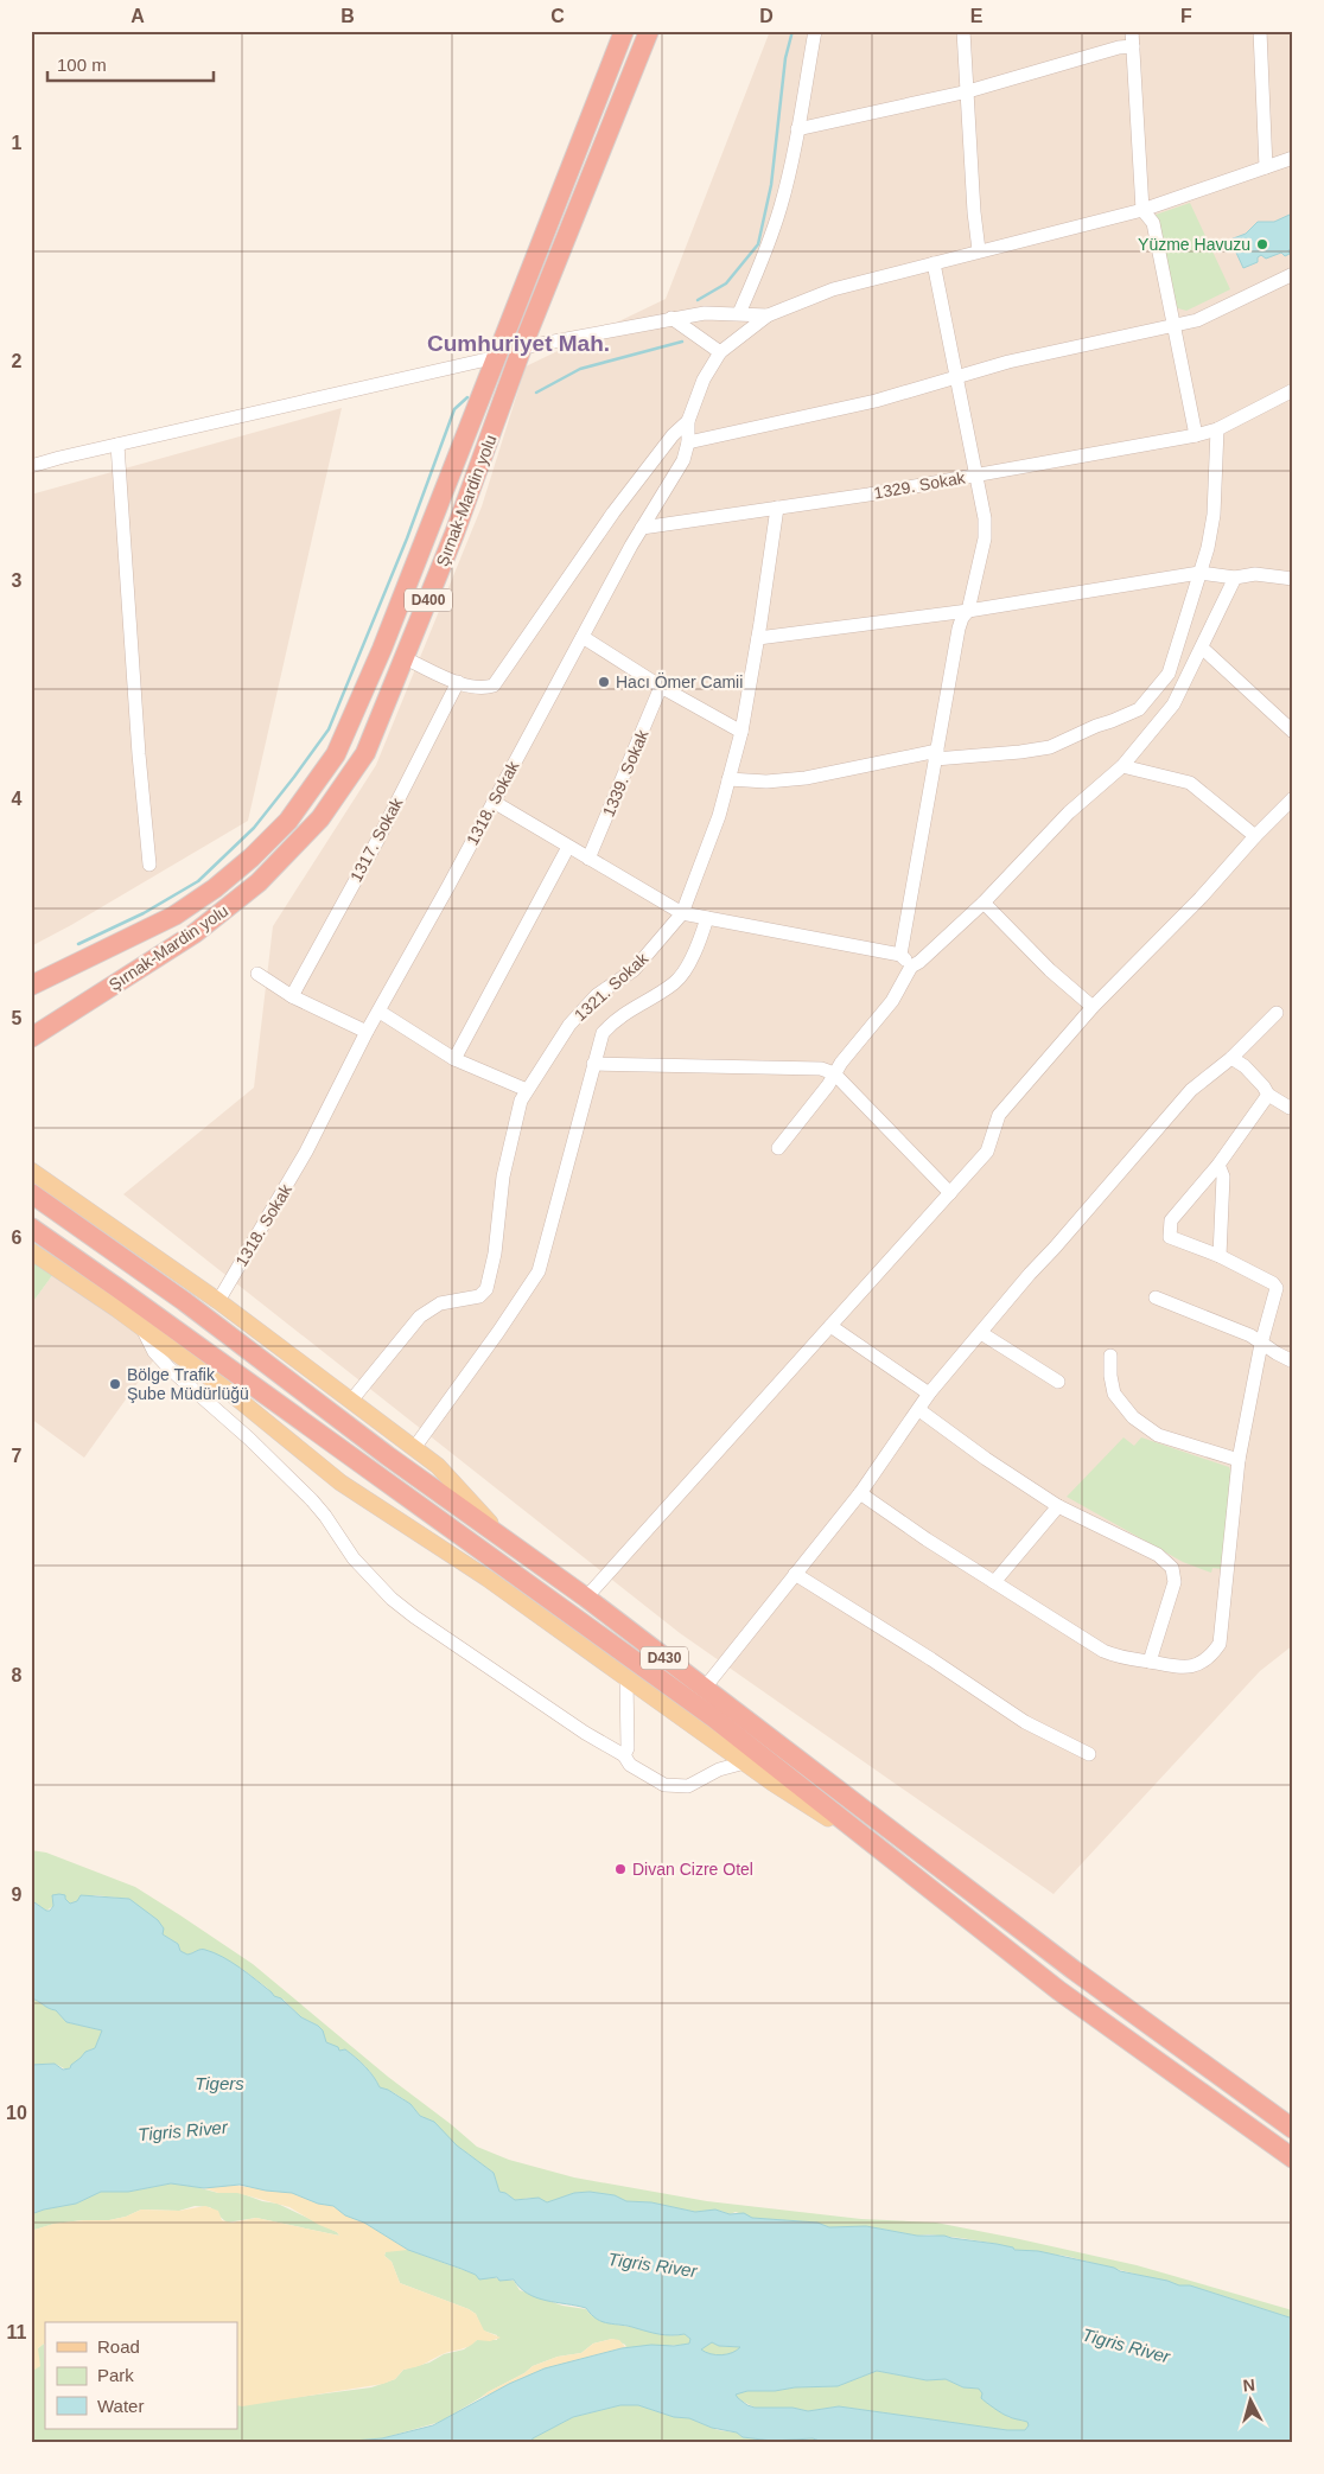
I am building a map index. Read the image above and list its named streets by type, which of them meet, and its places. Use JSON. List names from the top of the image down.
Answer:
{
  "streets": {
    "highway": ["Şırnak-Mardin yolu", "D400", "D430"],
    "street": [
      "1329. Sokak",
      "1339. Sokak",
      "1318. Sokak",
      "1317. Sokak",
      "1321. Sokak"
    ]
  },
  "crossings": [
    ["1329. Sokak", "1318. Sokak"],
    ["1329. Sokak", "1321. Sokak"]
  ],
  "districts": ["Cumhuriyet Mah."],
  "water": ["Tigers", "Tigris River"],
  "places": [
    "Yüzme Havuzu",
    "Hacı Ömer Camii",
    "Bölge Trafik Şube Müdürlüğü",
    "Divan Cizre Otel"
  ],
  "legend": ["Road", "Park", "Water"],
  "scale_bar": "100 m",
  "north": "top",
  "grid": {
    "columns": [
      "A",
      "B",
      "C",
      "D",
      "E",
      "F"
    ],
    "rows": [
      "1",
      "2",
      "3",
      "4",
      "5",
      "6",
      "7",
      "8",
      "9",
      "10",
      "11"
    ]
  }
}
